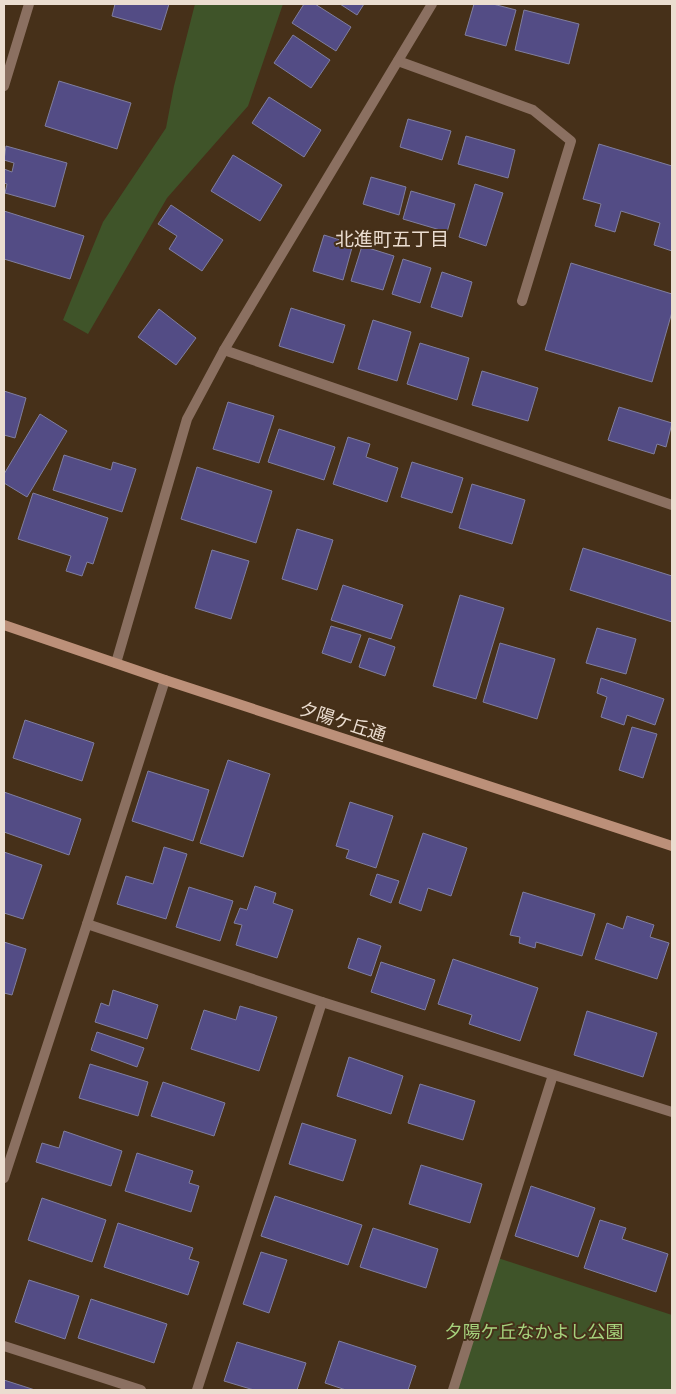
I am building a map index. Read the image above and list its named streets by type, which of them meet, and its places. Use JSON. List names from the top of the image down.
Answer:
{
  "streets": {
    "street": ["夕陽ケ丘通"]
  },
  "districts": ["北進町五丁目"],
  "parks": ["夕陽ケ丘なかよし公園"]
}
